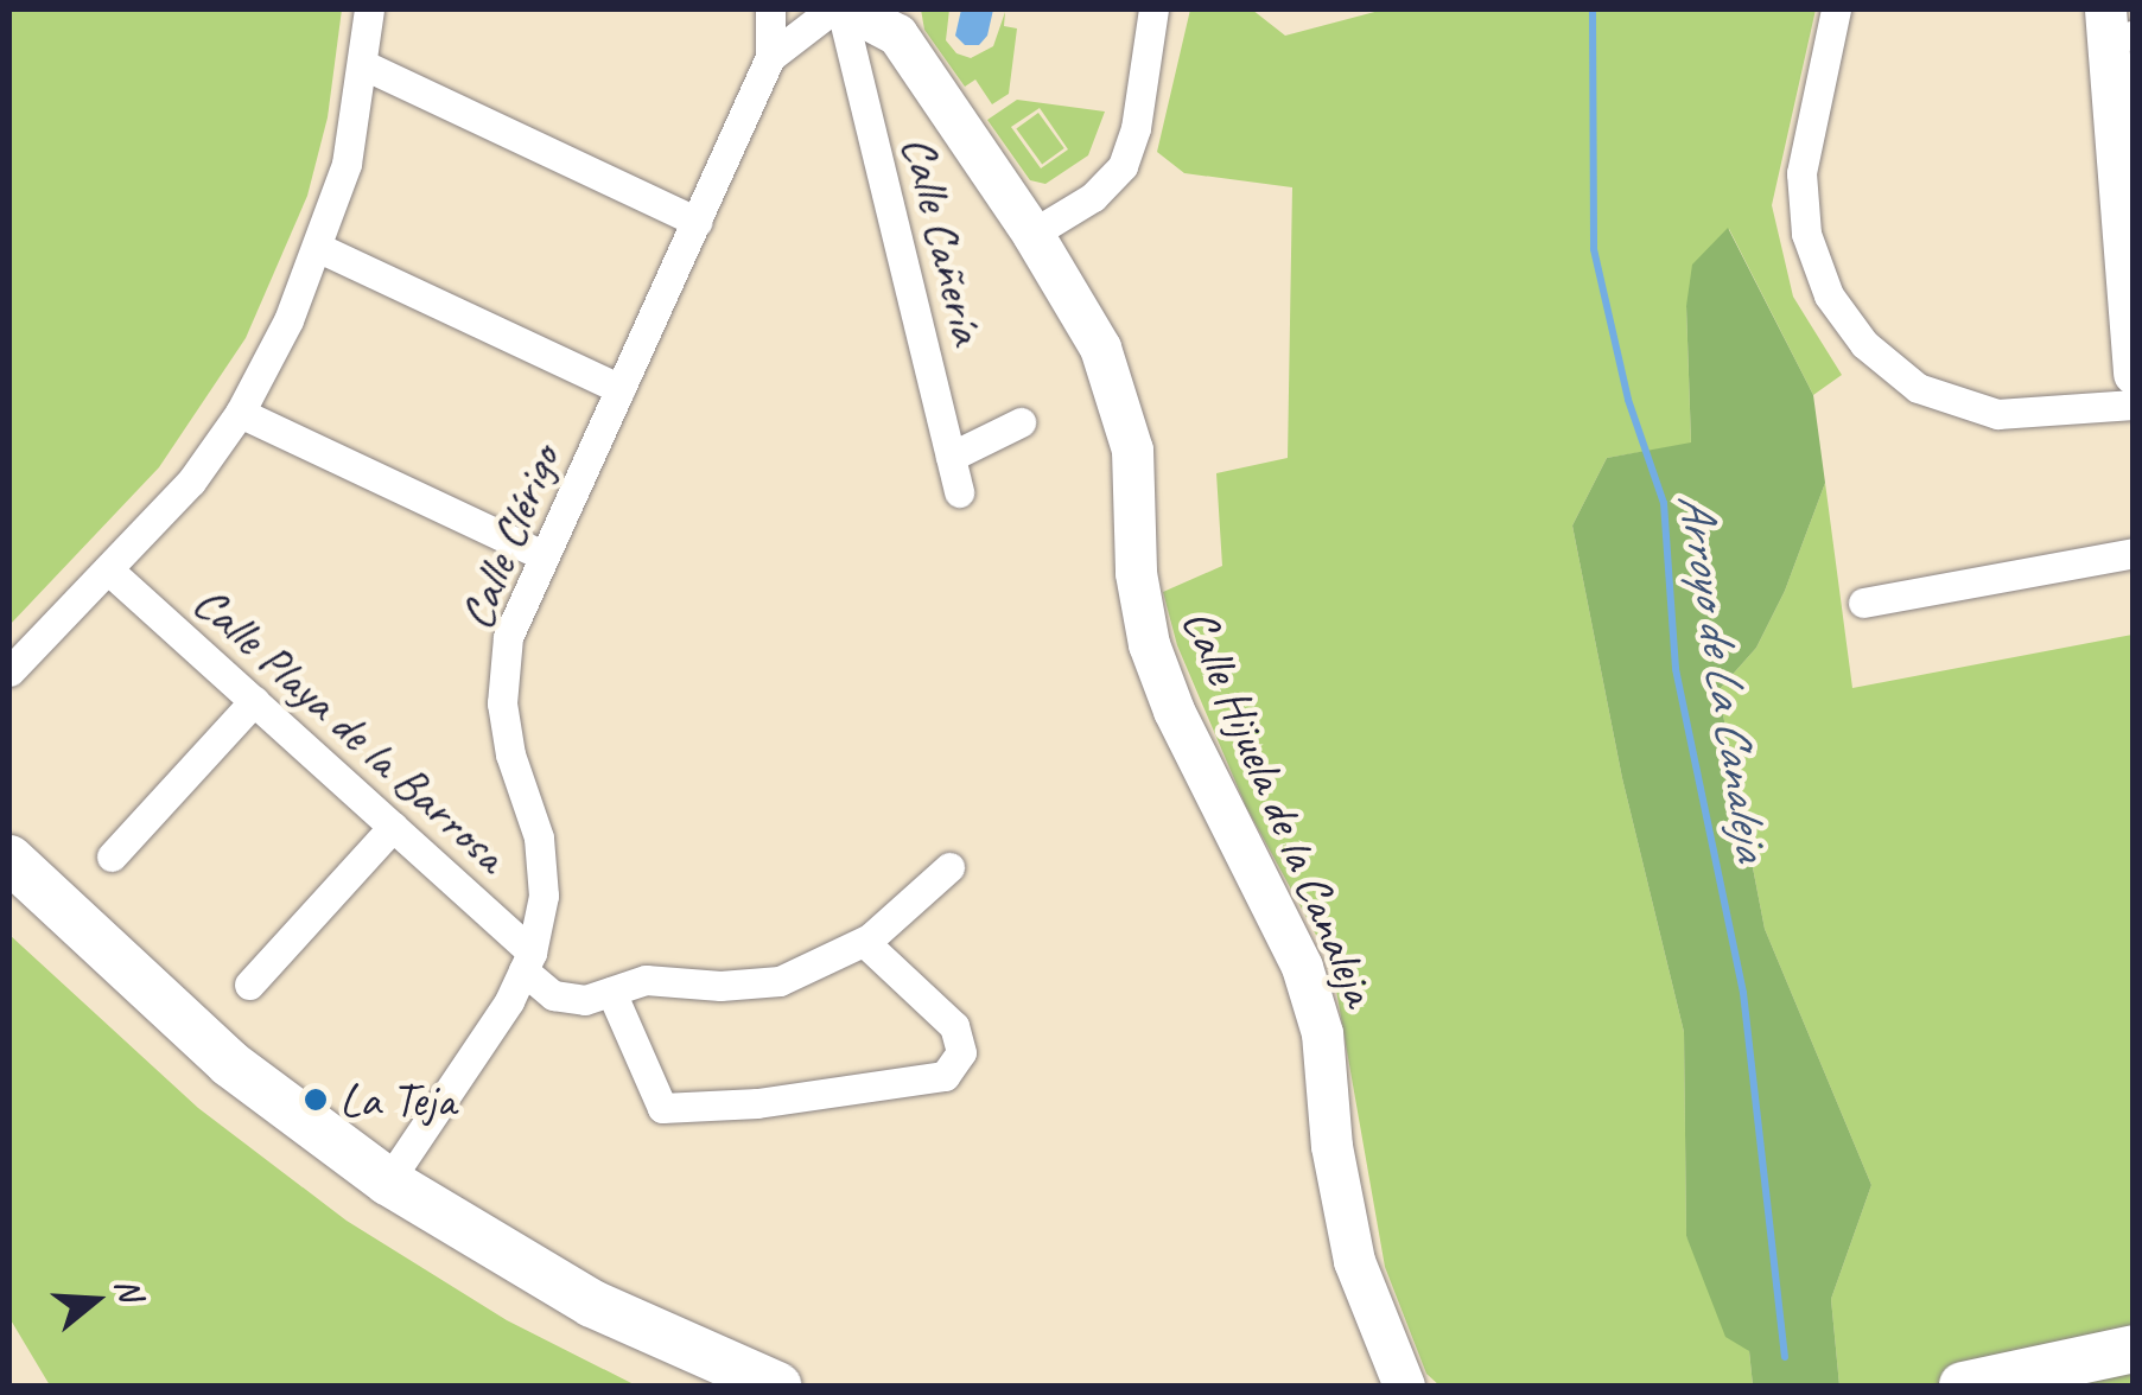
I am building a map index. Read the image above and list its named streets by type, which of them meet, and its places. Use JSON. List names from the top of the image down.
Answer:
{
  "streets": {
    "street": [
      "Calle Cañería",
      "Calle Clérigo",
      "Calle Playa de la Barrosa",
      "Calle Hijuela de la Canaleja"
    ]
  },
  "crossings": [
    ["Calle Cañería", "Calle Hijuela de la Canaleja"],
    ["Calle Clérigo", "Calle Playa de la Barrosa"]
  ],
  "water": ["Arroyo de La Canaleja"],
  "places": ["La Teja"],
  "north": "right"
}
